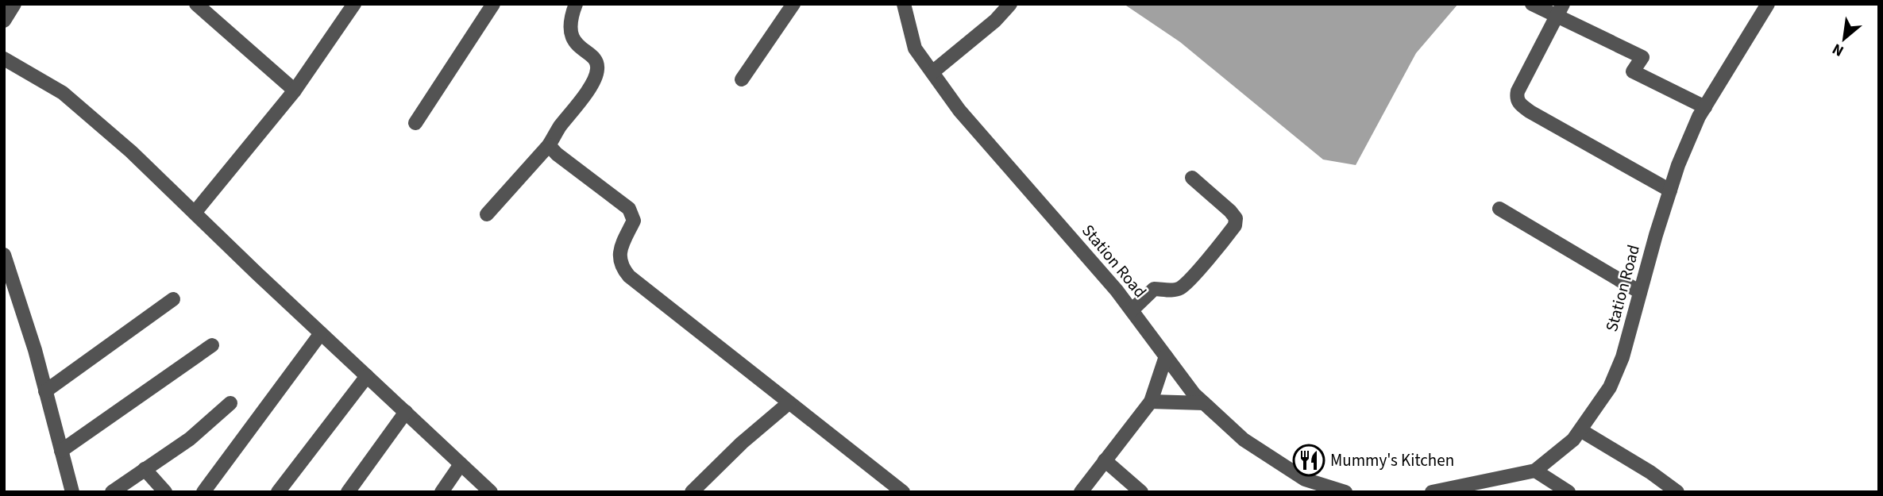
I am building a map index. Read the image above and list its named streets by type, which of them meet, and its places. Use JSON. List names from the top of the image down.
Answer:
{
  "streets": {
    "street": ["Station Road"]
  },
  "places": {
    "restaurant": ["Mummy's Kitchen"]
  },
  "north": "bottom left"
}
